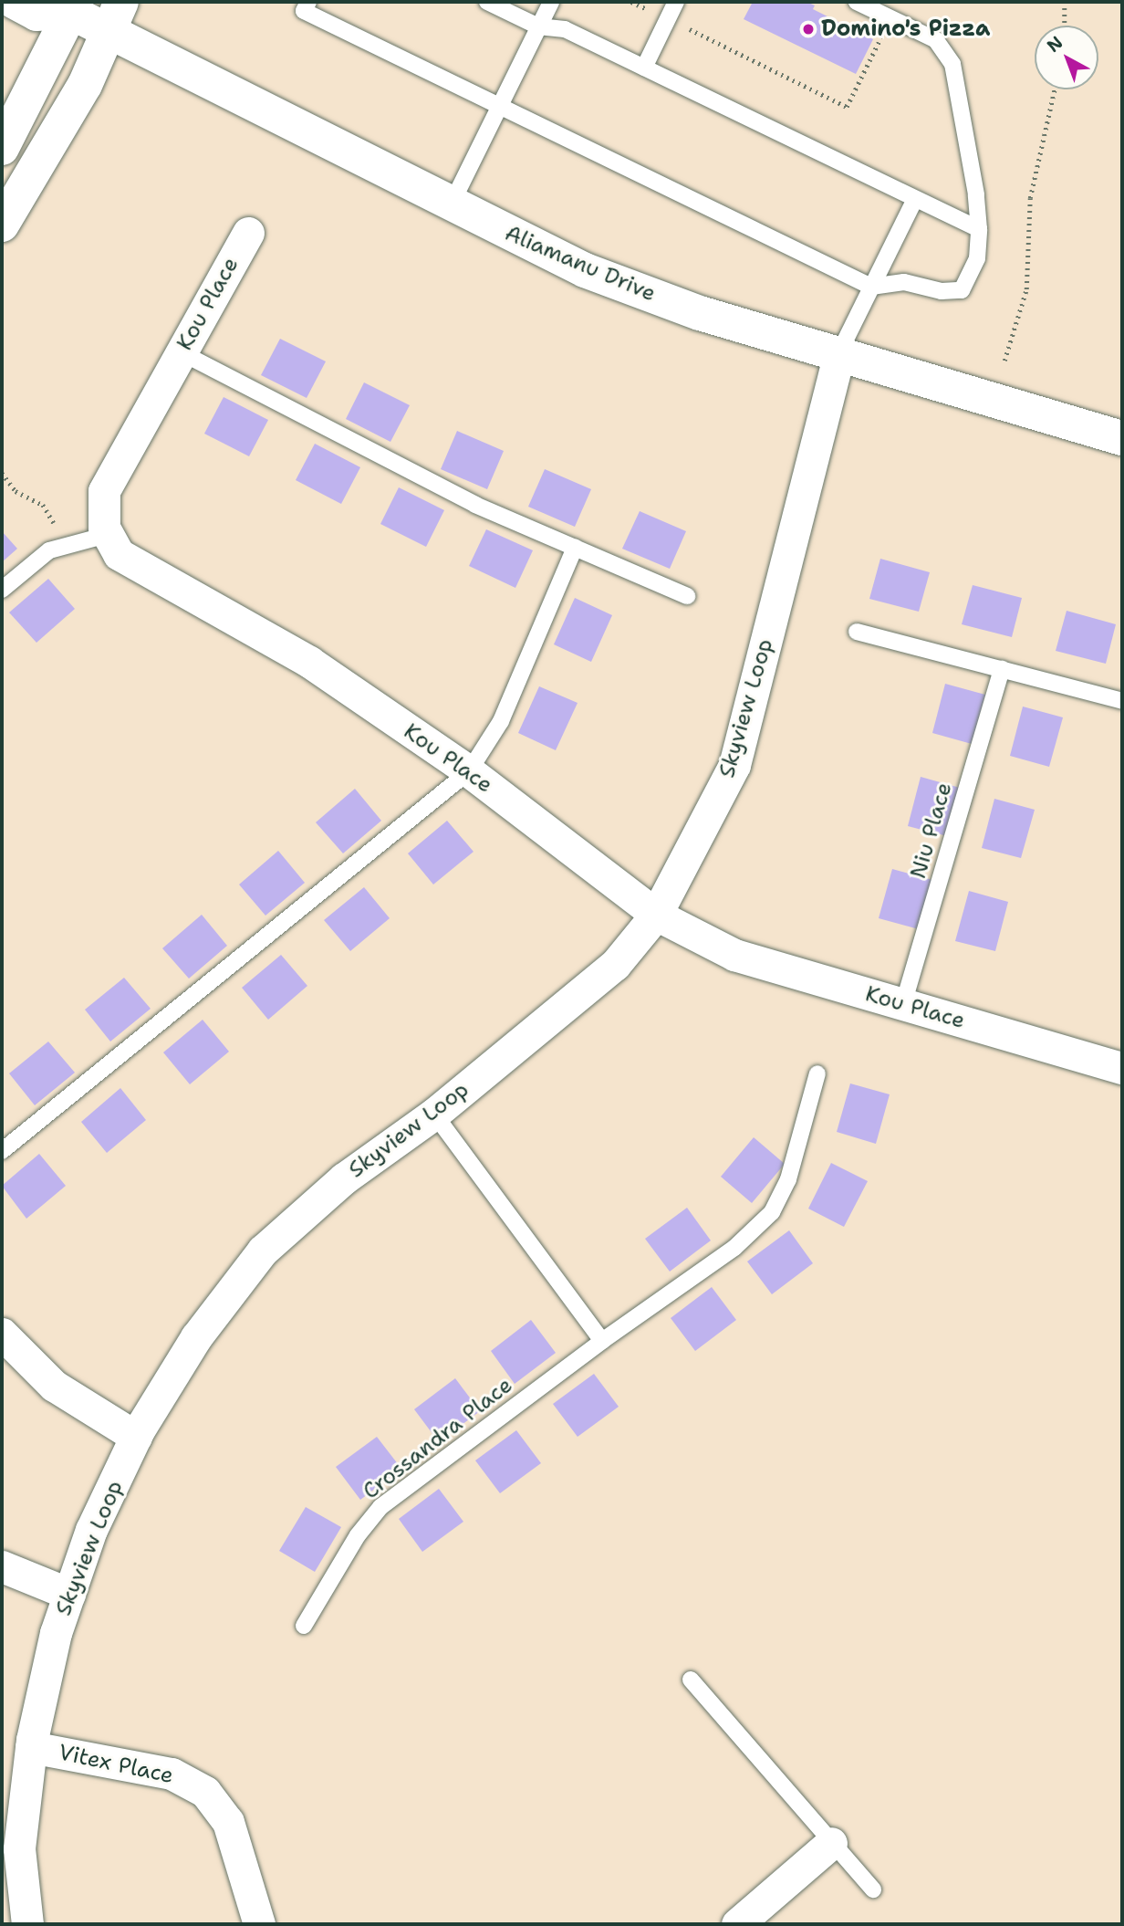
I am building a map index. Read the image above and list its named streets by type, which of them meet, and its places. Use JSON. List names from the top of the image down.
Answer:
{
  "streets": {
    "street": [
      "Aliamanu Drive",
      "Kou Place",
      "Skyview Loop",
      "Vitex Place"
    ],
    "lane": ["Niu Place", "Crossandra Place"]
  },
  "crossings": [
    ["Aliamanu Drive", "Skyview Loop"],
    ["Kou Place", "Skyview Loop"],
    ["Kou Place", "Niu Place"],
    ["Skyview Loop", "Vitex Place"]
  ],
  "places": ["Domino's Pizza"],
  "north": "top left"
}
